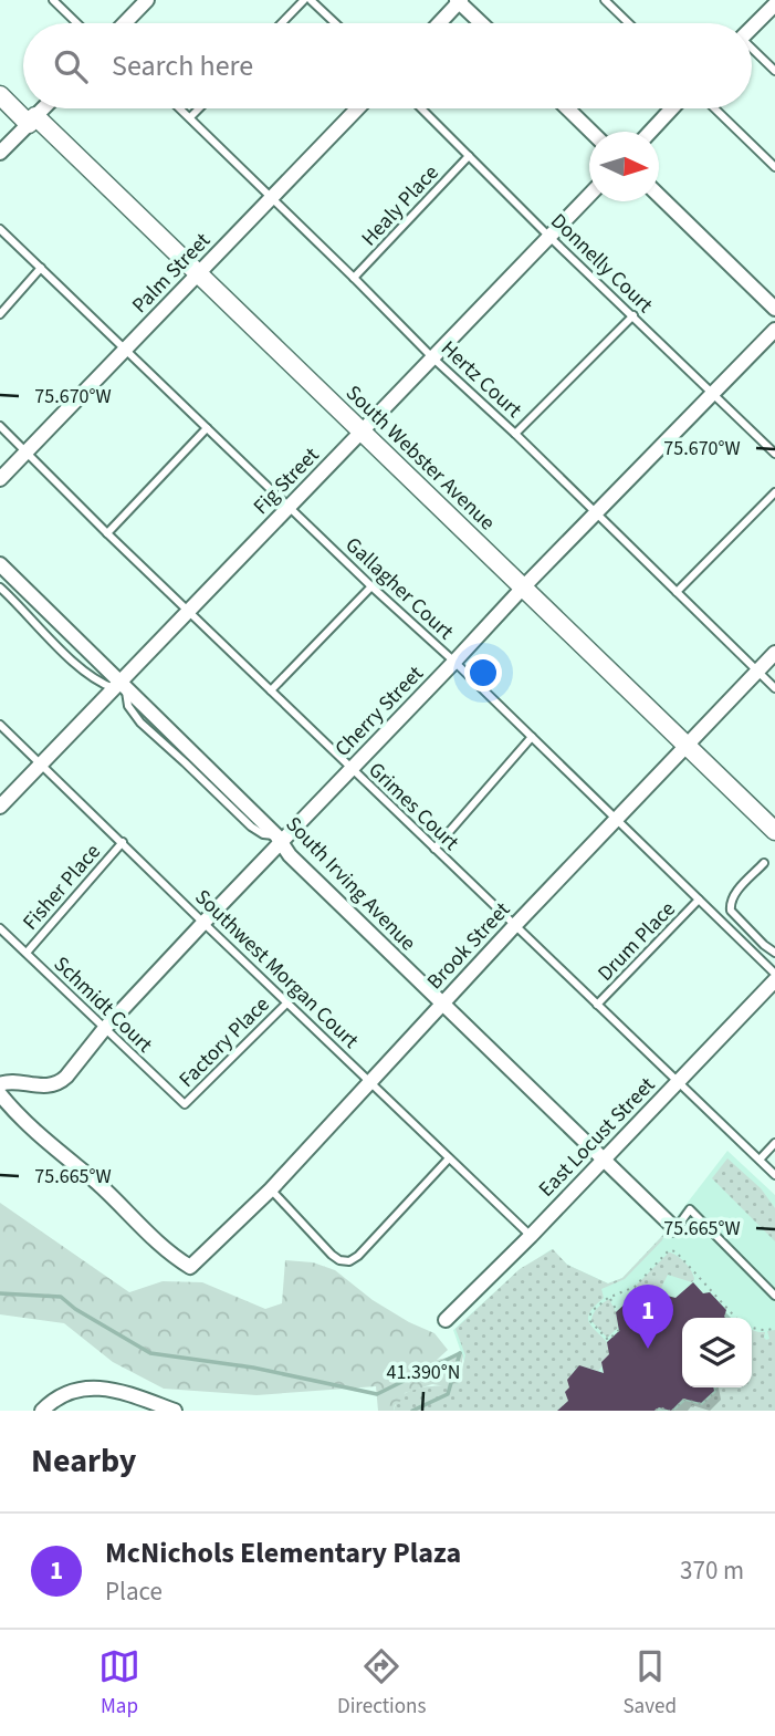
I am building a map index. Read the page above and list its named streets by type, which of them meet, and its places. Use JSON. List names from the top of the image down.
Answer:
{
  "streets": {
    "street": [
      "Palm Street",
      "South Webster Avenue",
      "Fig Street",
      "Cherry Street",
      "South Irving Avenue",
      "Brook Street",
      "East Locust Street"
    ],
    "lane": [
      "Healy Place",
      "Donnelly Court",
      "Hertz Court",
      "Gallagher Court",
      "Grimes Court",
      "Fisher Place",
      "Drum Place",
      "Southwest Morgan Court",
      "Schmidt Court",
      "Factory Place"
    ]
  },
  "crossings": [
    ["Healy Place", "Donnelly Court"],
    ["Healy Place", "Hertz Court"],
    ["Donnelly Court", "Fig Street"],
    ["Donnelly Court", "Cherry Street"],
    ["Palm Street", "Hertz Court"],
    ["Palm Street", "South Webster Avenue"],
    ["Palm Street", "Gallagher Court"],
    ["Palm Street", "Grimes Court"],
    ["Hertz Court", "Fig Street"],
    ["Hertz Court", "Cherry Street"],
    ["Hertz Court", "Brook Street"],
    ["South Webster Avenue", "Fig Street"],
    ["South Webster Avenue", "Cherry Street"],
    ["South Webster Avenue", "Brook Street"],
    ["Fig Street", "Gallagher Court"],
    ["Fig Street", "Grimes Court"],
    ["Fig Street", "South Irving Avenue"],
    ["Fig Street", "Southwest Morgan Court"],
    ["Gallagher Court", "Cherry Street"],
    ["Gallagher Court", "Drum Place"],
    ["Gallagher Court", "Brook Street"],
    ["Cherry Street", "Grimes Court"],
    ["Cherry Street", "South Irving Avenue"],
    ["Cherry Street", "Southwest Morgan Court"],
    ["Cherry Street", "Schmidt Court"],
    ["Grimes Court", "Drum Place"],
    ["Grimes Court", "Brook Street"],
    ["Grimes Court", "East Locust Street"],
    ["South Irving Avenue", "Brook Street"],
    ["South Irving Avenue", "East Locust Street"],
    ["Fisher Place", "Southwest Morgan Court"],
    ["Fisher Place", "Schmidt Court"],
    ["Brook Street", "Southwest Morgan Court"],
    ["Southwest Morgan Court", "Factory Place"],
    ["Southwest Morgan Court", "East Locust Street"],
    ["Schmidt Court", "Factory Place"]
  ],
  "north": "right",
  "page": {
    "search": "Search here",
    "pins": "1",
    "heading": "Nearby",
    "list": [
      {
        "mark": "1",
        "name": "McNichols Elementary Plaza",
        "note": "Place",
        "value": "370 m"
      }
    ],
    "nav": ["Map", "Directions", "Saved"]
  },
  "coordinates": ["75.670°W", "75.665°W", "41.390°N"]
}
